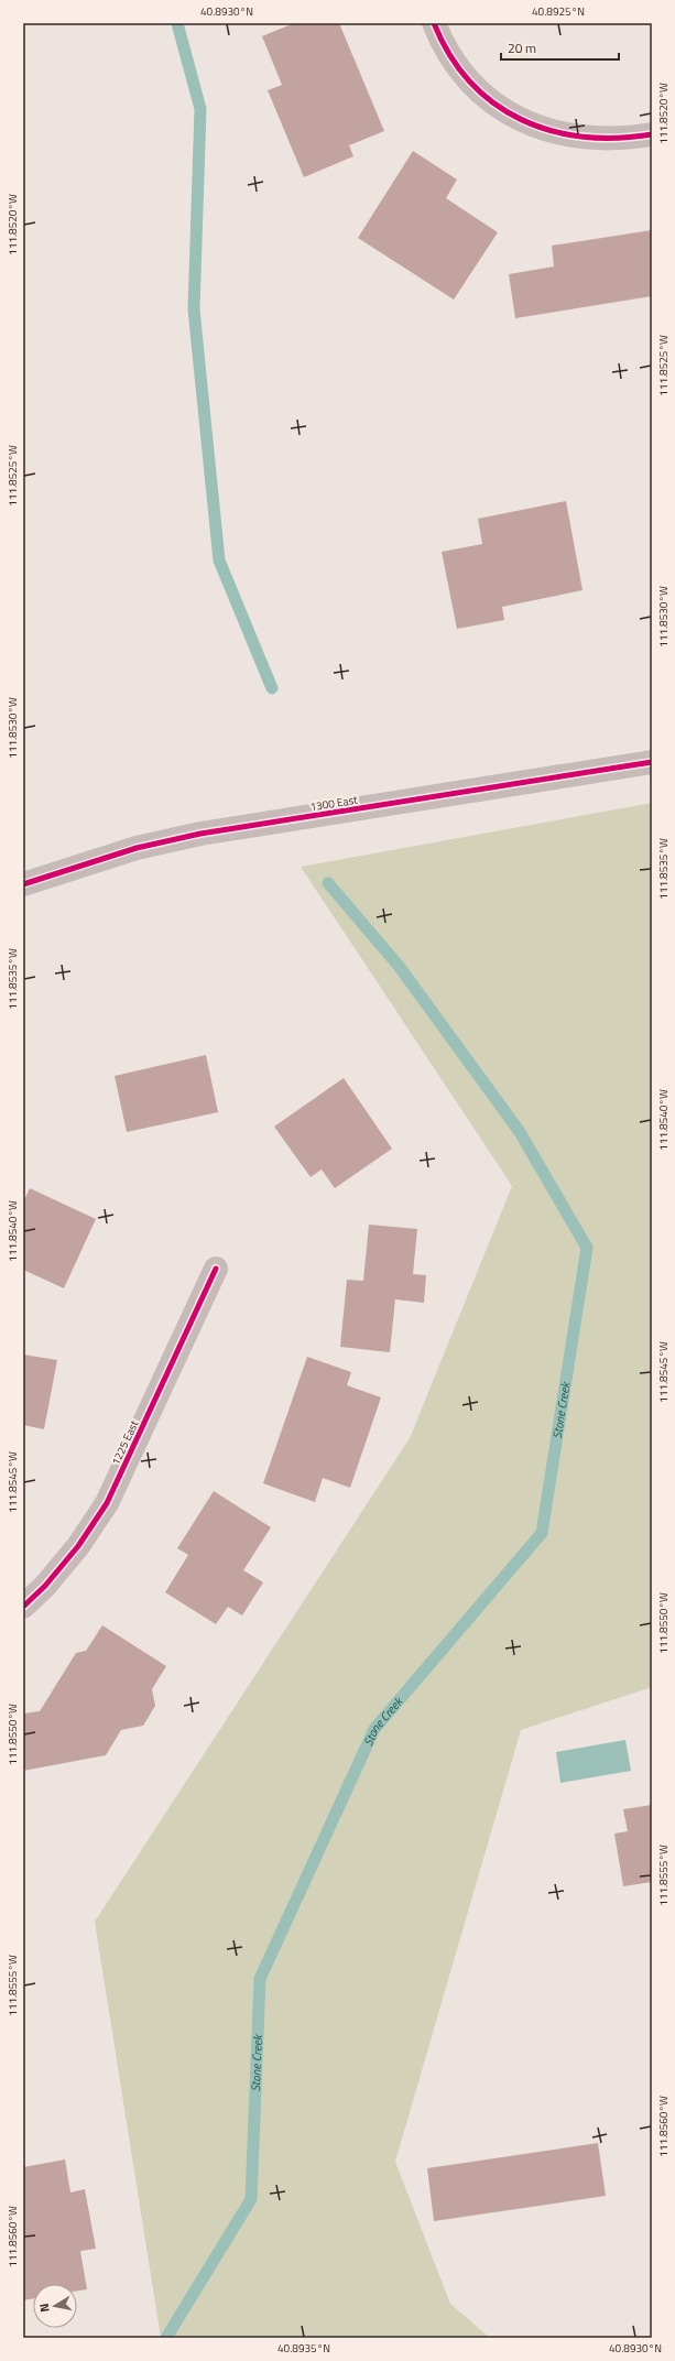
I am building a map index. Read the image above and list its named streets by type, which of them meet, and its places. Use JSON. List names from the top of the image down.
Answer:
{
  "streets": {
    "street": ["1300 East", "1225 East"]
  },
  "water": ["Stone Creek"],
  "scale_bar": "20 m",
  "north": "left",
  "coordinates": [
    "40.8930°N",
    "40.8925°N",
    "111.8520°W",
    "111.8525°W",
    "111.8530°W",
    "111.8535°W",
    "111.8540°W",
    "111.8545°W",
    "111.8550°W",
    "111.8555°W",
    "111.8560°W",
    "40.8935°N"
  ]
}
